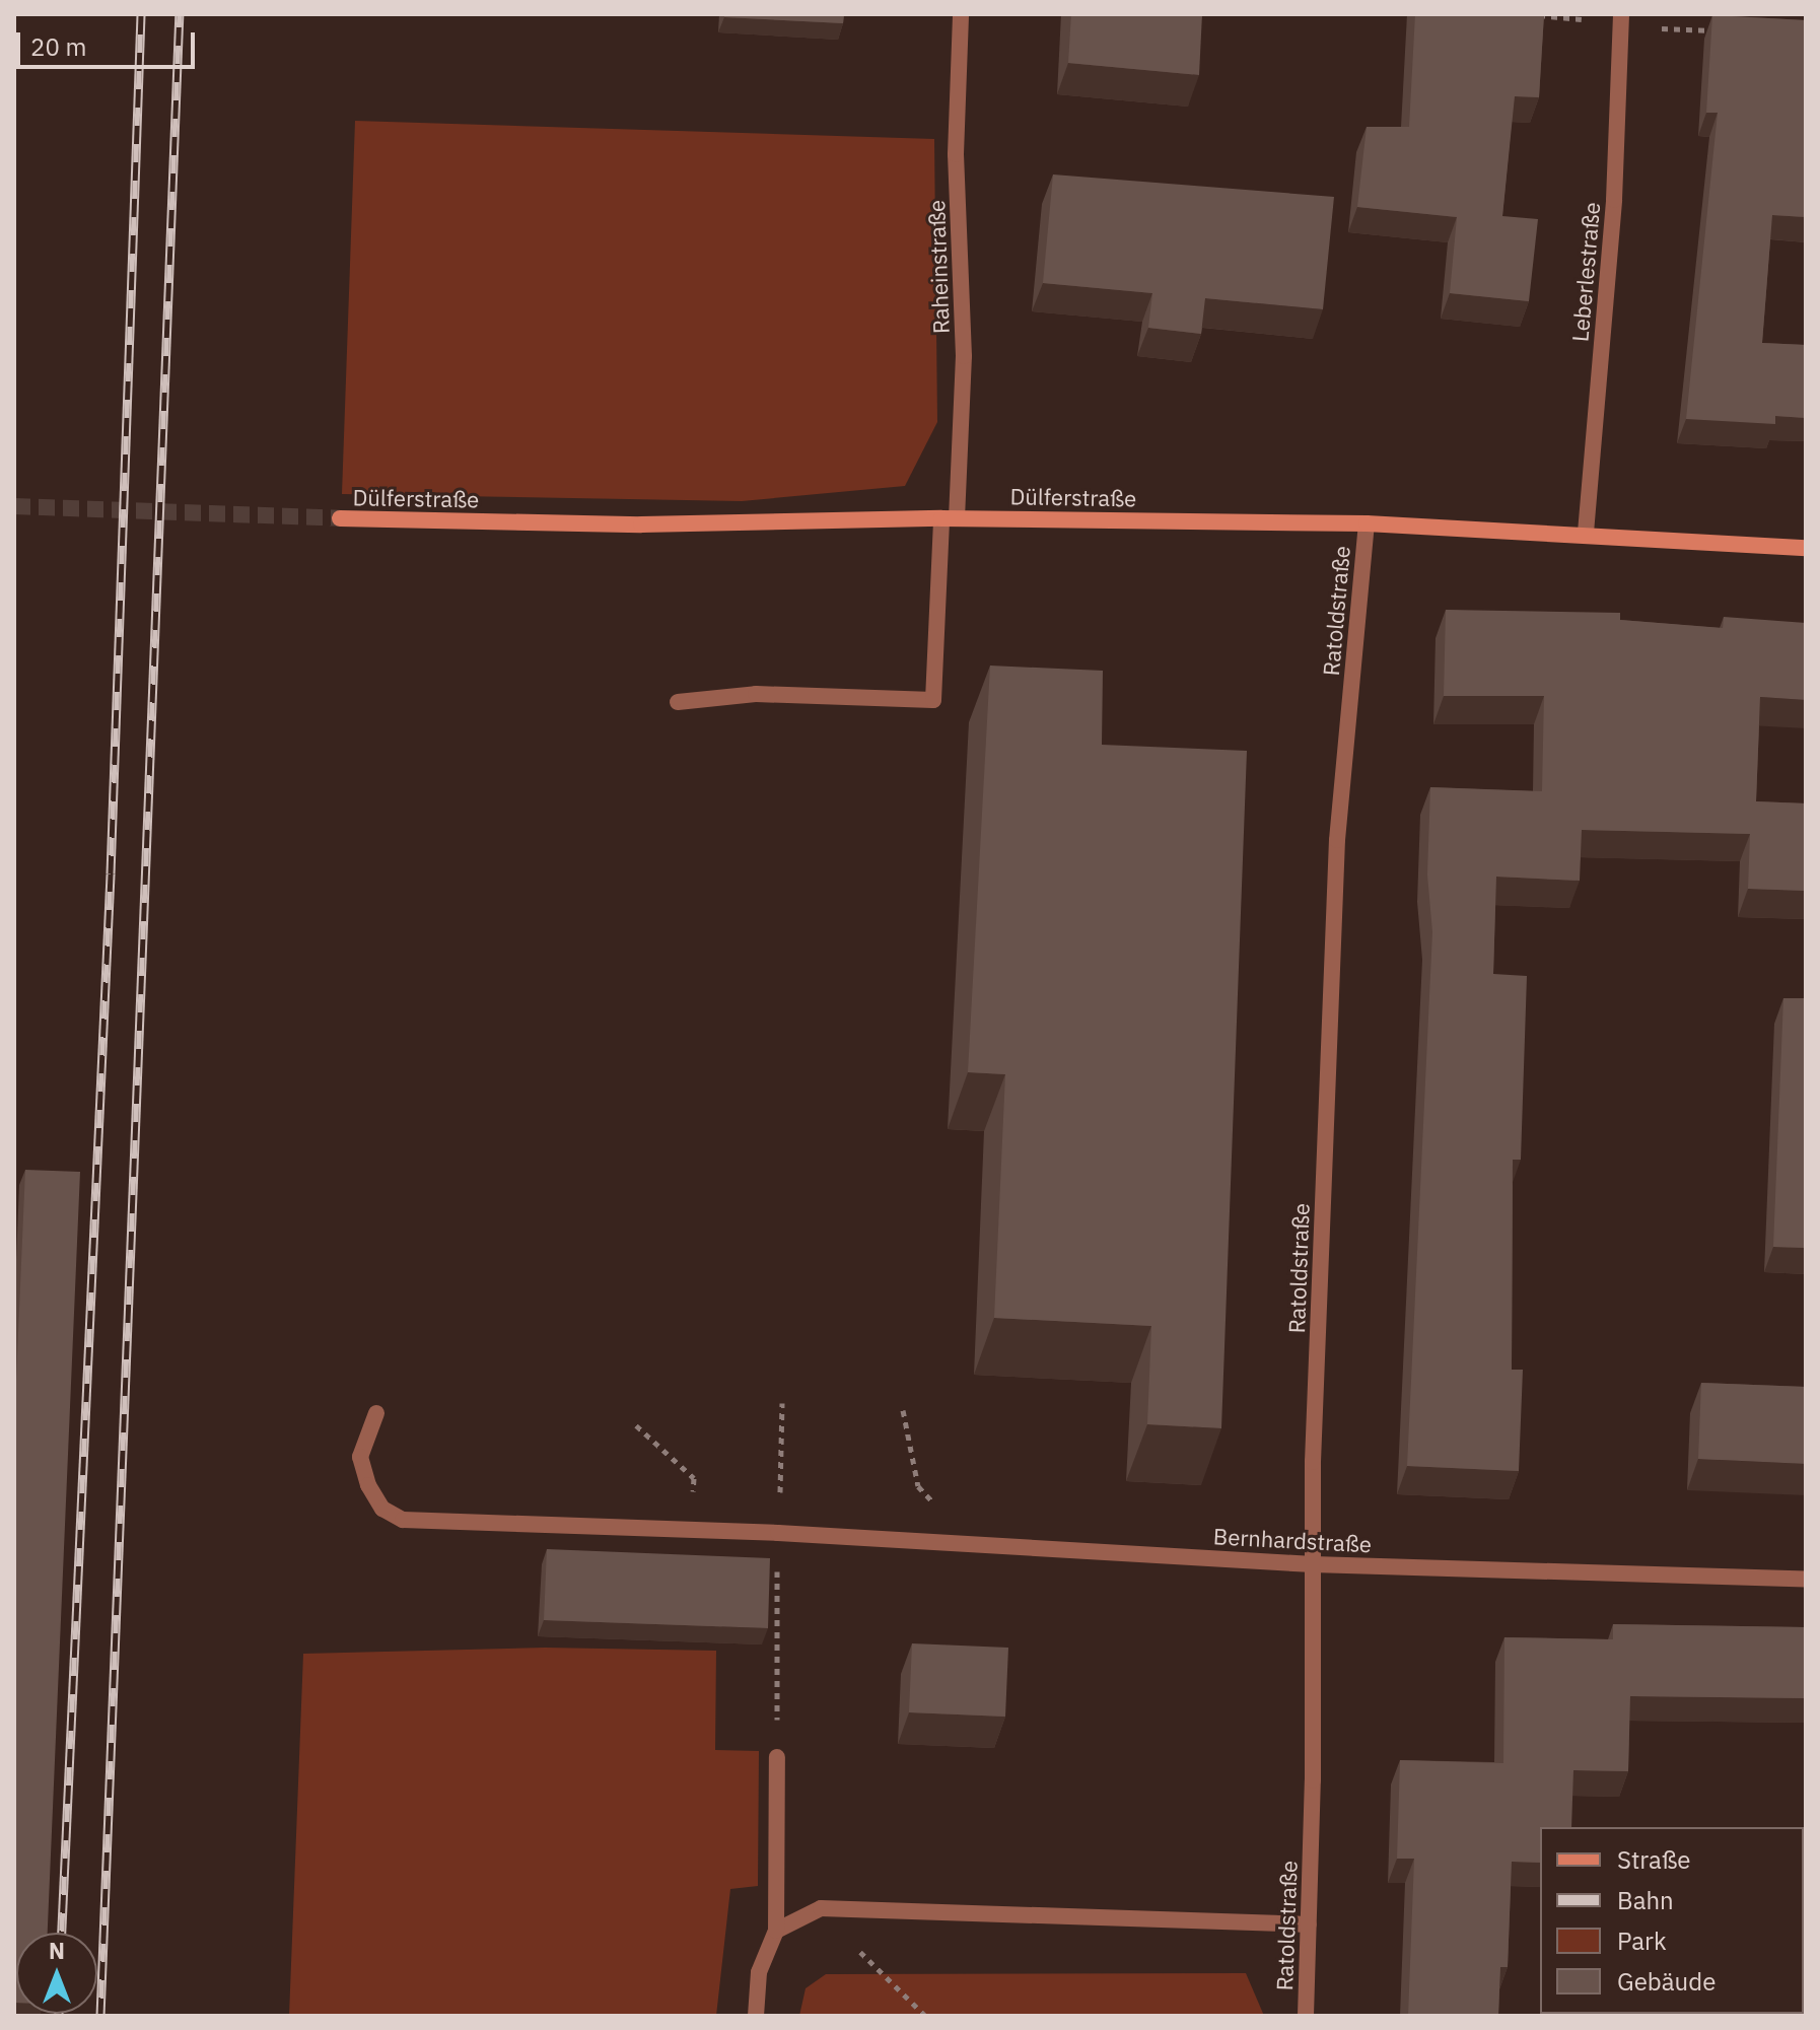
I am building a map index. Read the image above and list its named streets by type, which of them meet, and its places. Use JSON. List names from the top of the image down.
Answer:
{
  "streets": {
    "main road": ["Dülferstraße"],
    "street": [
      "Raheinstraße",
      "Leberlestraße",
      "Ratoldstraße",
      "Bernhardstraße"
    ]
  },
  "crossings": [
    ["Raheinstraße", "Dülferstraße"],
    ["Leberlestraße", "Dülferstraße"],
    ["Dülferstraße", "Ratoldstraße"],
    ["Ratoldstraße", "Bernhardstraße"]
  ],
  "legend": [
    "Straße",
    "Bahn",
    "Park",
    "Gebäude"
  ],
  "scale_bar": "20 m",
  "north": "top"
}
